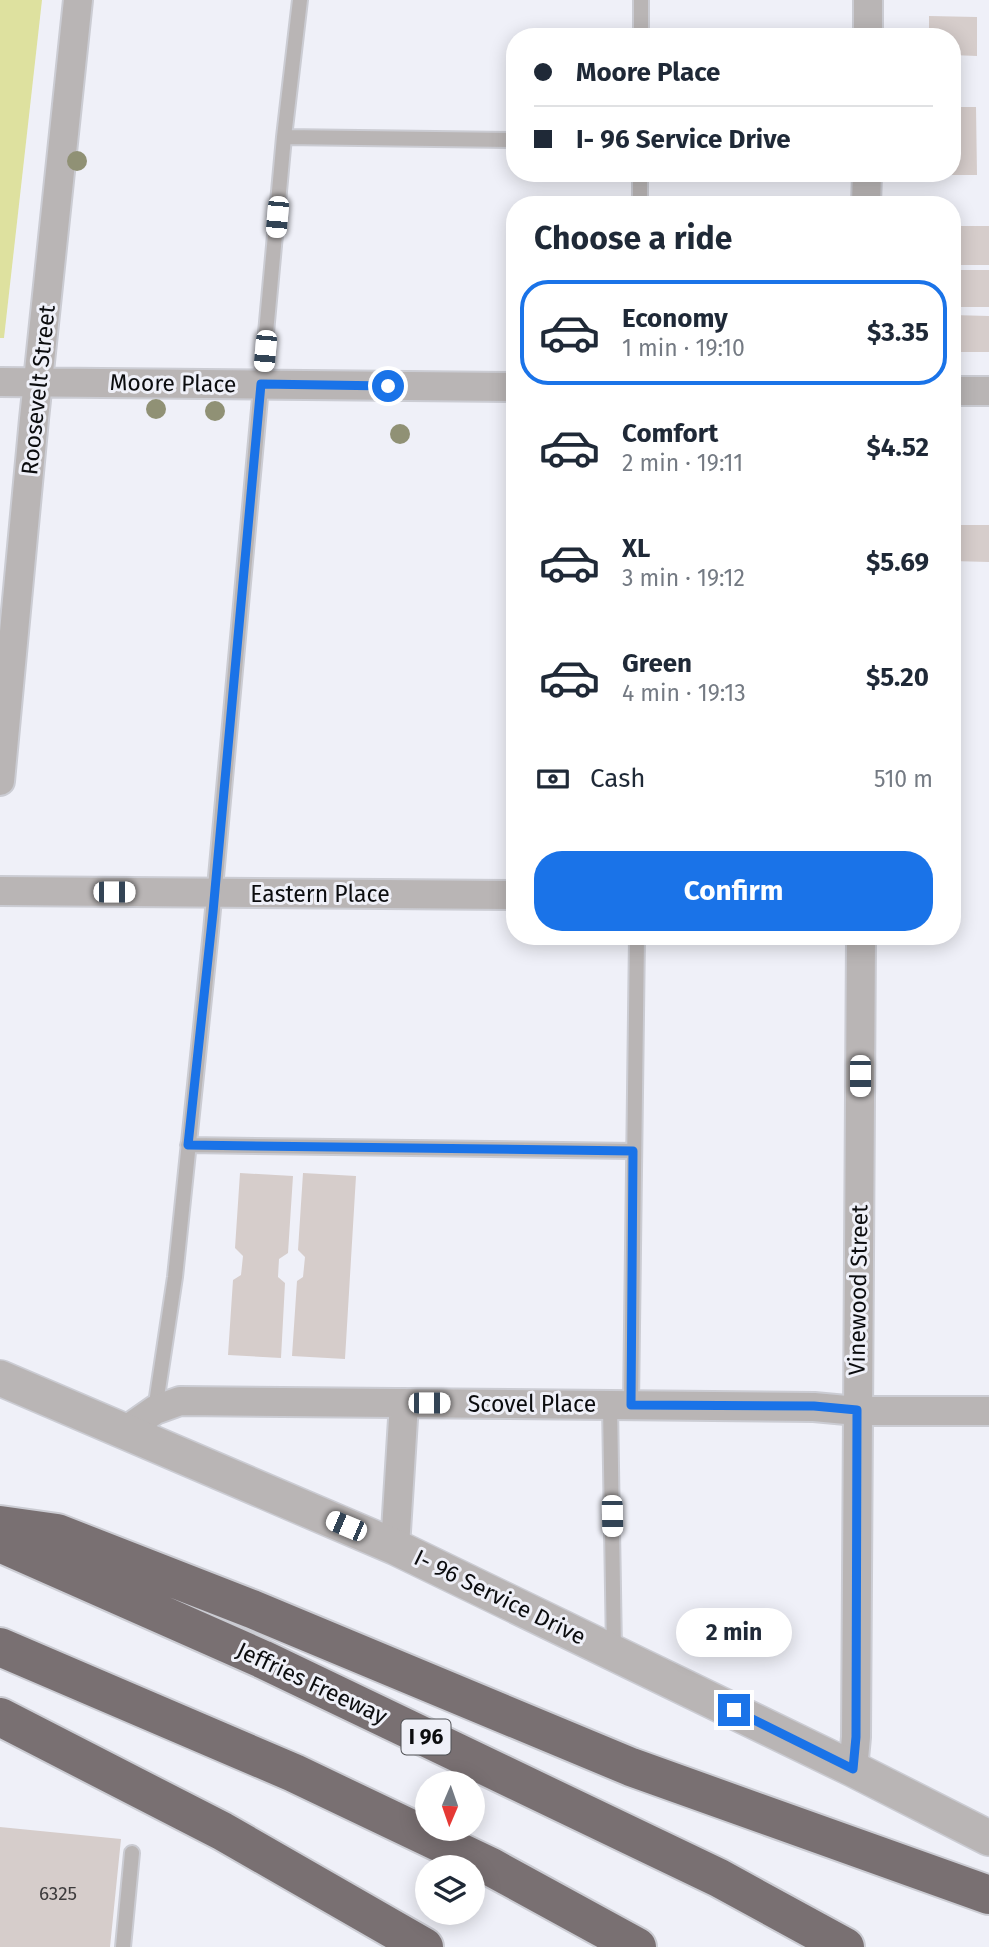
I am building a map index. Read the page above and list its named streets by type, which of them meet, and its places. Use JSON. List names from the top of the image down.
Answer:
{
  "streets": {
    "highway": ["Jeffries Freeway", "I 96"],
    "street": [
      "Moore Place",
      "Roosevelt Street",
      "Eastern Place",
      "Vinewood Street",
      "Scovel Place",
      "I- 96 Service Drive"
    ]
  },
  "crossings": [
    ["Moore Place", "Roosevelt Street"],
    ["Vinewood Street", "Scovel Place"],
    ["Vinewood Street", "I- 96 Service Drive"],
    ["Scovel Place", "I- 96 Service Drive"]
  ],
  "house_numbers": ["6325"],
  "north": "bottom",
  "page": {
    "banner": ["Moore Place", "I- 96 Service Drive"],
    "heading": "Choose a ride",
    "list": [
      {
        "name": "Economy",
        "note": "1 min · 19:10",
        "value": "$3.35"
      },
      {
        "name": "Comfort",
        "note": "2 min · 19:11",
        "value": "$4.52"
      },
      {
        "name": "XL",
        "note": "3 min · 19:12",
        "value": "$5.69"
      },
      {
        "name": "Green",
        "note": "4 min · 19:13",
        "value": "$5.20"
      }
    ],
    "pay": ["Cash", "510 m"],
    "buttons": "Confirm",
    "bubble": "2 min"
  }
}
